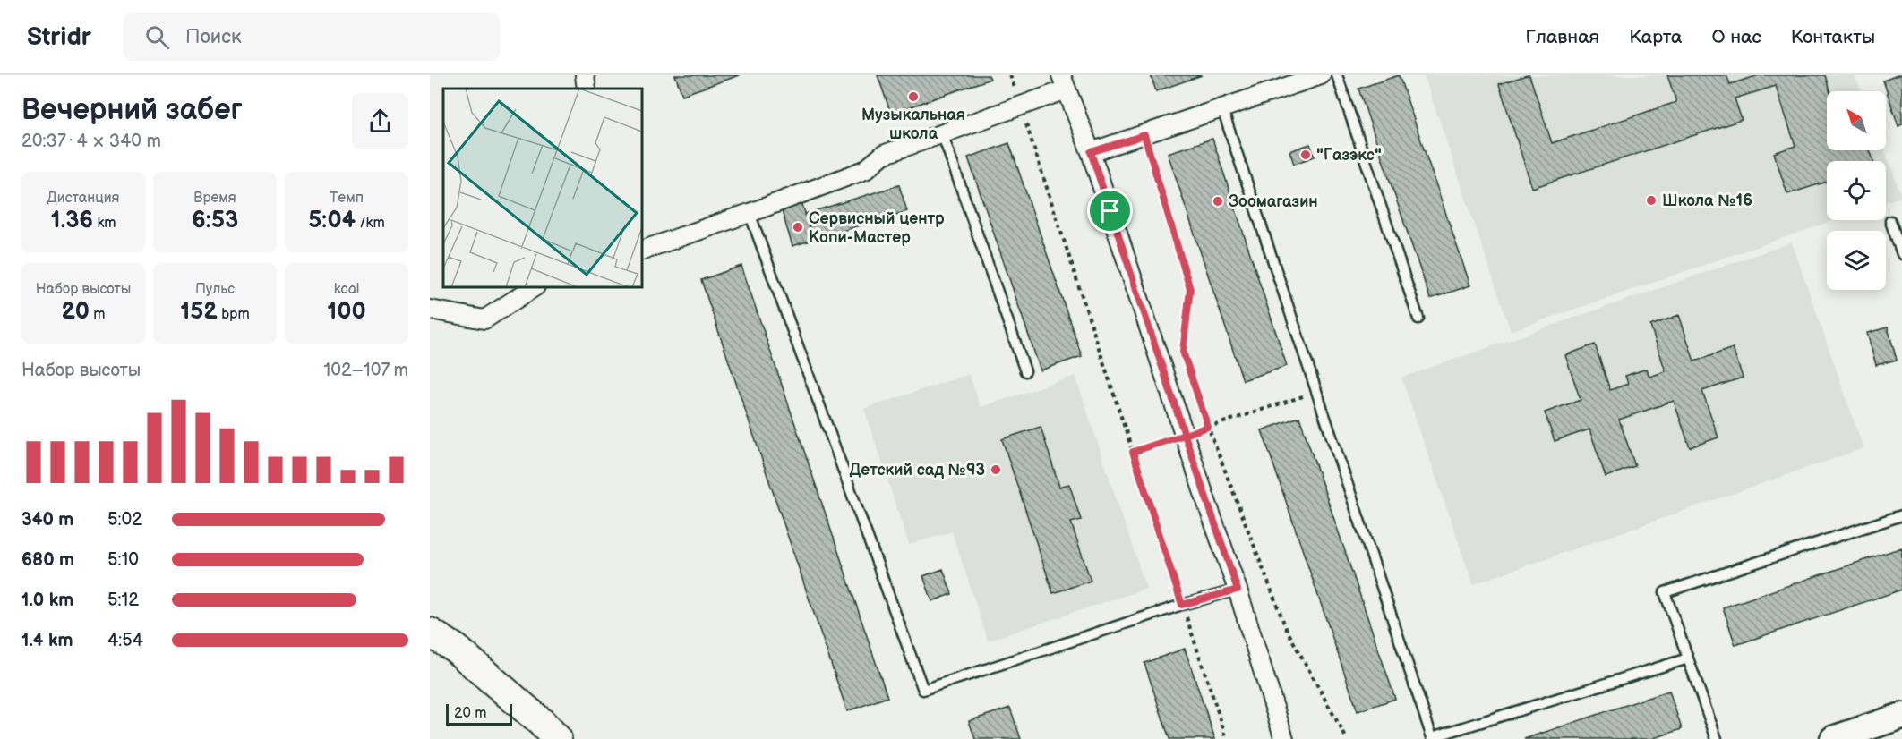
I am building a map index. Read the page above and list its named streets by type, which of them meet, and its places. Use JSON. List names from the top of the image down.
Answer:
{
  "places": [
    "Музыкальная школа",
    "\"Газэкс\"",
    "Школа №16",
    "Зоомагазин",
    "Сервисный центр Копи-Мастер",
    "Детский сад №93"
  ],
  "scale_bar": "20 m",
  "north": "top left",
  "page": {
    "header": "Stridr",
    "search": "Поиск",
    "nav": [
      "Главная",
      "Карта",
      "О нас",
      "Контакты"
    ],
    "heading": ["Вечерний забег", "20:37 · 4 × 340 m"],
    "stats": [
      ["Дистанция", "1.36 km"],
      ["Время", "6:53"],
      ["Темп", "5:04 /km"],
      ["Набор высоты", "20 m"],
      ["Пульс", "152 bpm"],
      ["kcal", "100"]
    ],
    "chart": ["Набор высоты", "102–107 m"],
    "list": [
      {
        "name": "340 m",
        "note": "5:02"
      },
      {
        "name": "680 m",
        "note": "5:10"
      },
      {
        "name": "1.0 km",
        "note": "5:12"
      },
      {
        "name": "1.4 km",
        "note": "4:54"
      }
    ],
    "scale": "20 m"
  }
}
